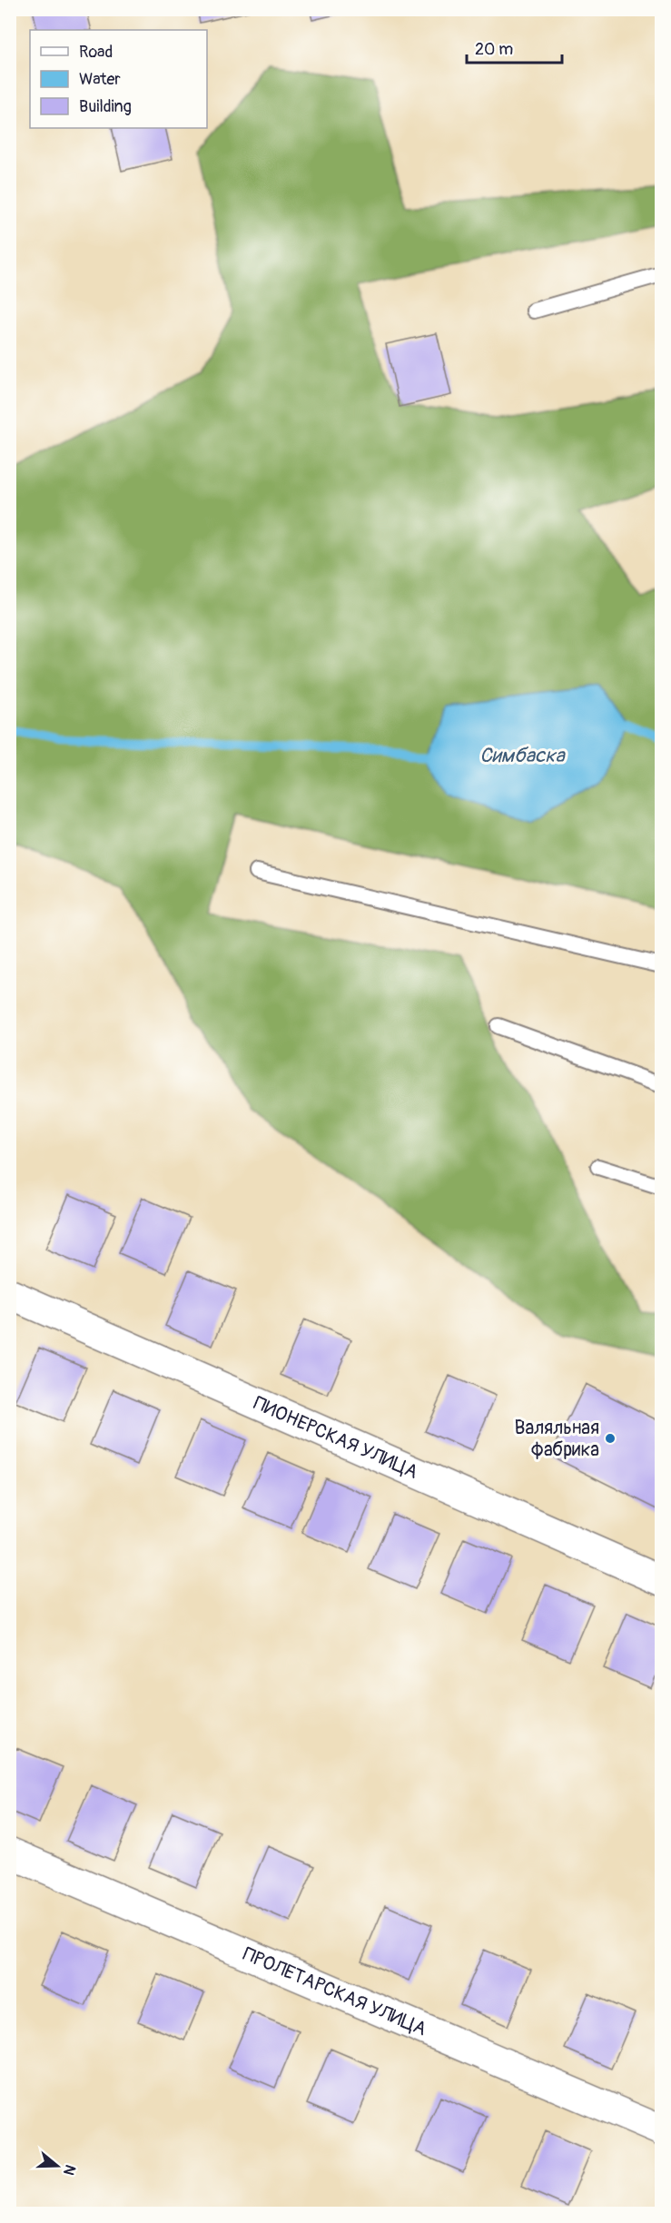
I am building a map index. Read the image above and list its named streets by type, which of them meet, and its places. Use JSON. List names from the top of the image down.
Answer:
{
  "streets": {
    "street": ["ПИОНЕРСКАЯ УЛИЦА", "ПРОЛЕТАРСКАЯ УЛИЦА"]
  },
  "water": ["Симбаска"],
  "places": ["Валяльная фабрика"],
  "legend": ["Road", "Water", "Building"],
  "scale_bar": "20 m",
  "north": "right"
}
